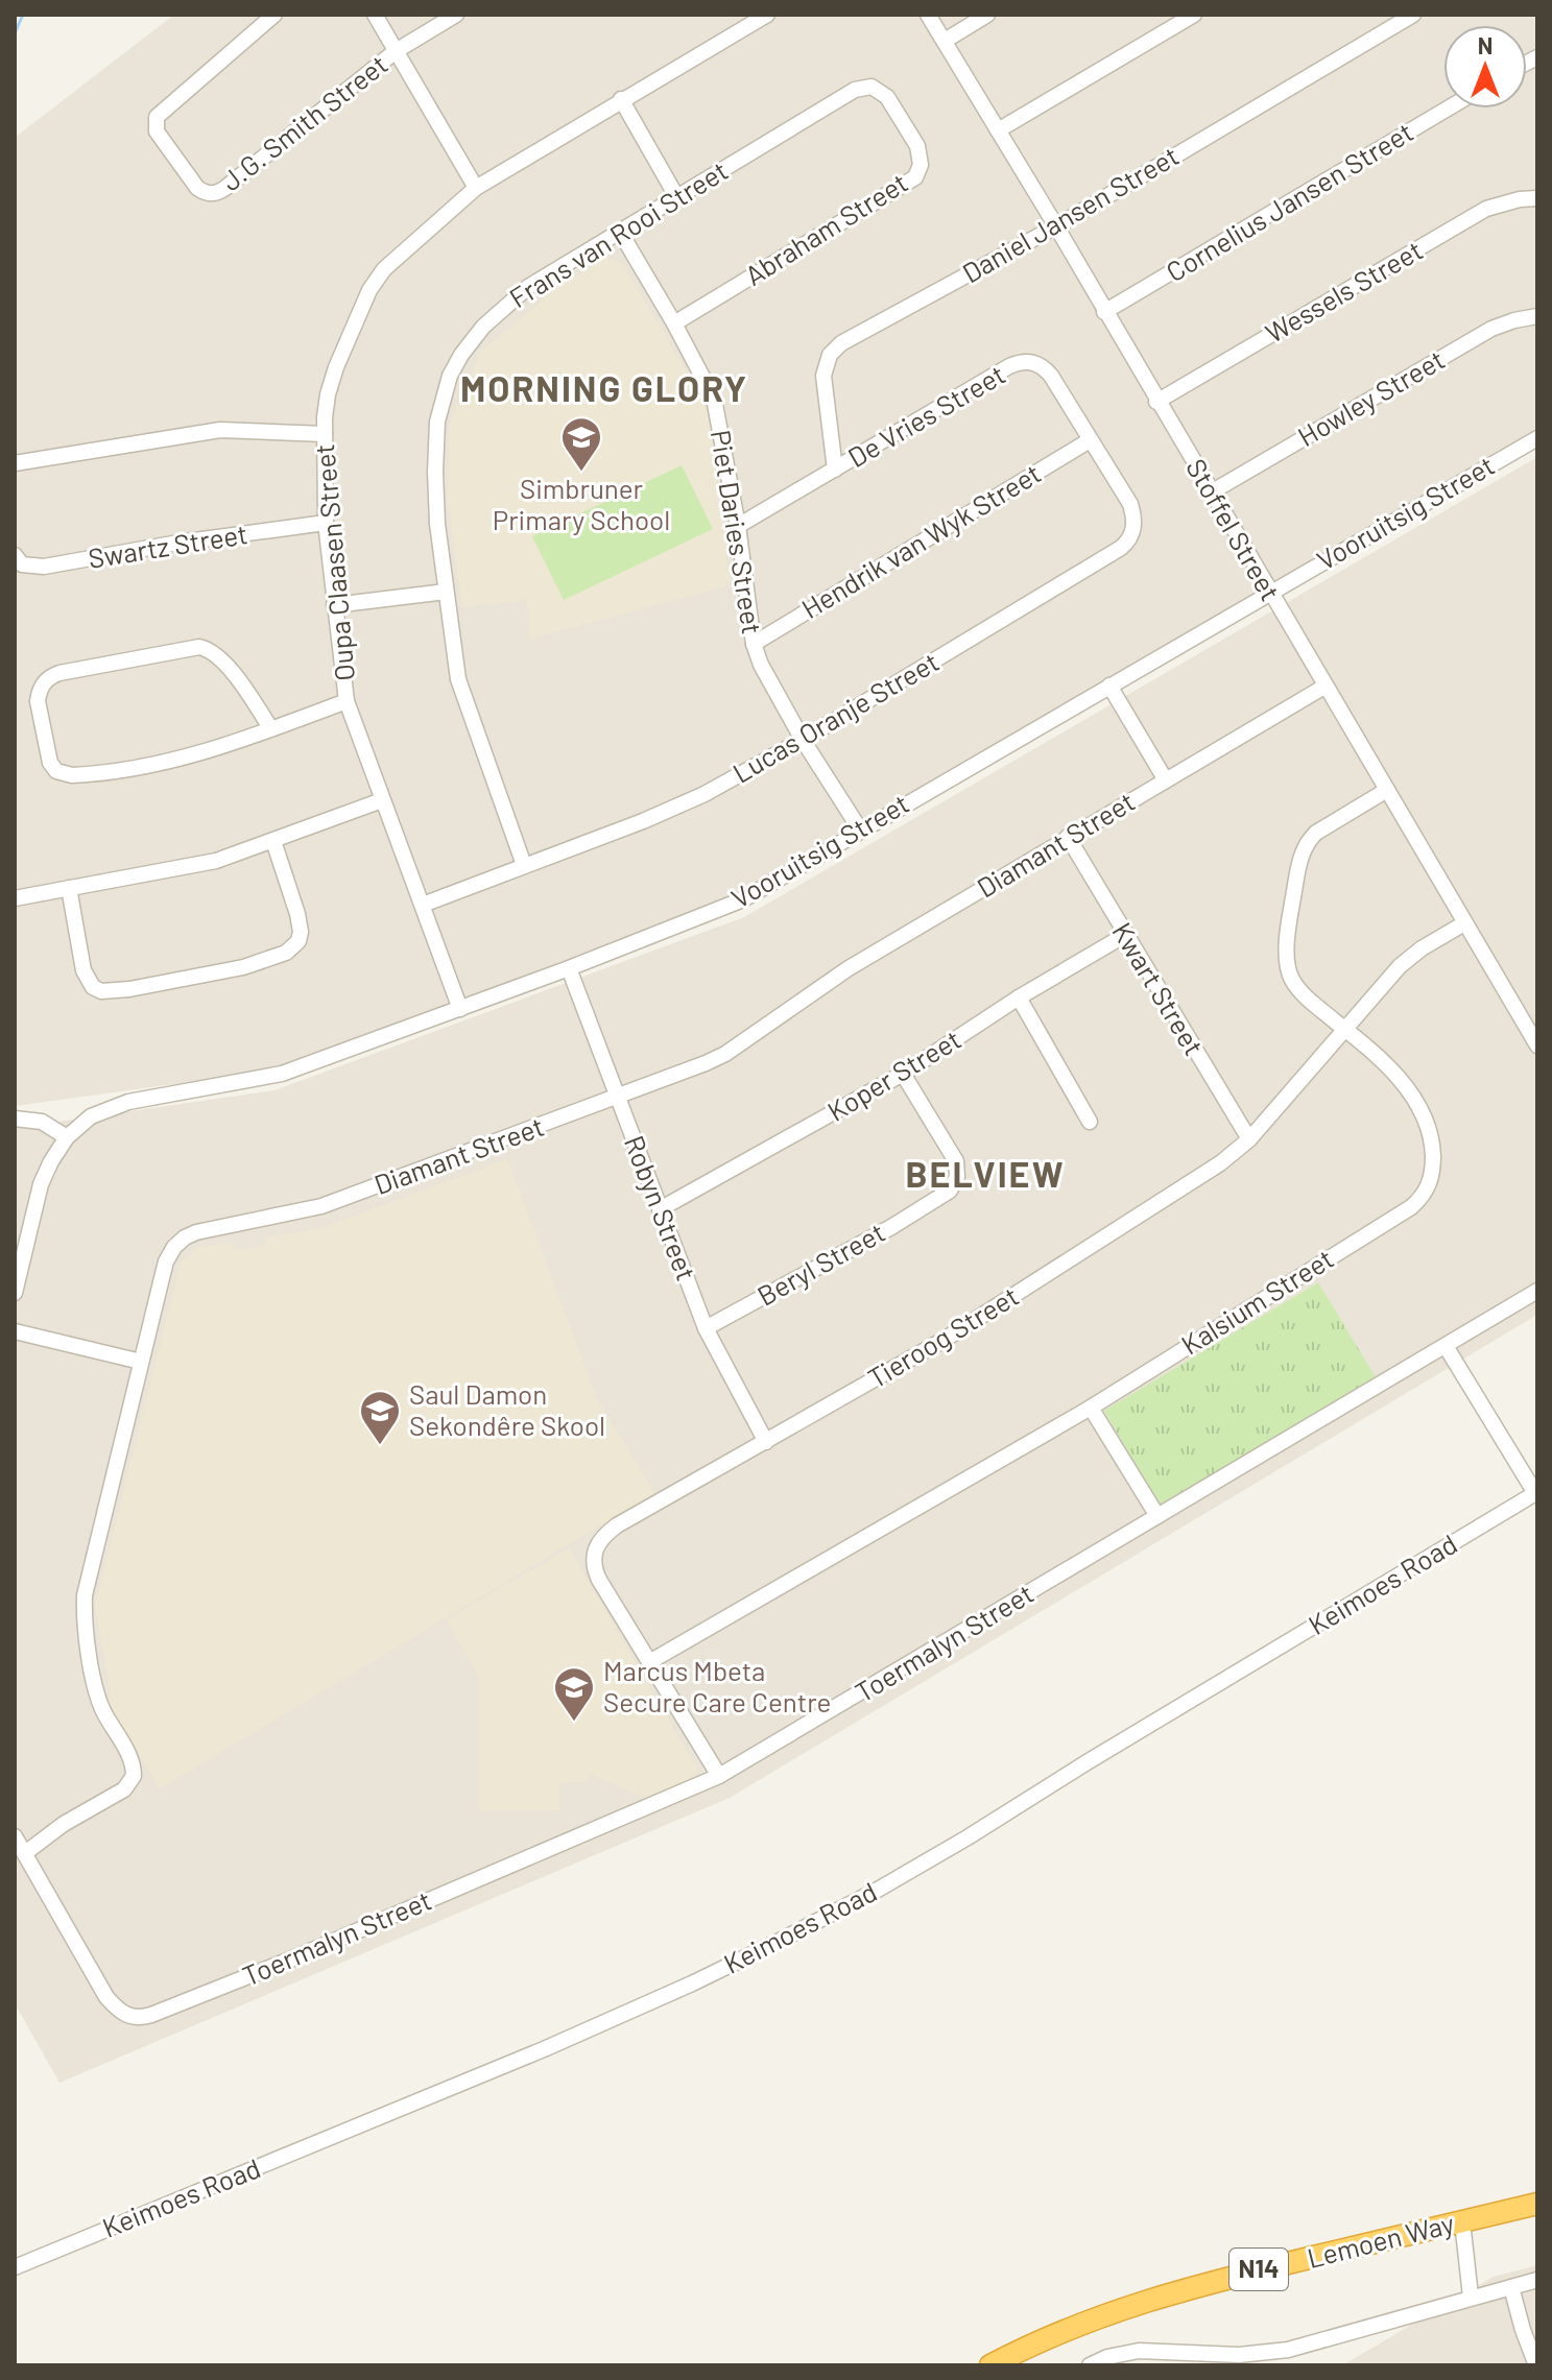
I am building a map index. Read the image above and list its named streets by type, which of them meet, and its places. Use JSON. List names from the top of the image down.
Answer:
{
  "streets": {
    "highway": ["Lemoen Way", "N14"],
    "street": [
      "J.G. Smith Street",
      "Cornelius Jansen Street",
      "Daniel Jansen Street",
      "Abraham Street",
      "Frans van Rooi Street",
      "Wessels Street",
      "Howley Street",
      "De Vries Street",
      "Vooruitsig Street",
      "Stoffel Street",
      "Piet Daries Street",
      "Hendrik van Wyk Street",
      "Swartz Street",
      "Oupa Claasen Street",
      "Lucas Oranje Street",
      "Diamant Street",
      "Kwart Street",
      "Koper Street",
      "Robyn Street",
      "Beryl Street",
      "Kalsium Street",
      "Tieroog Street",
      "Keimoes Road",
      "Toermalyn Street"
    ]
  },
  "crossings": [
    ["Cornelius Jansen Street", "Stoffel Street"],
    ["Daniel Jansen Street", "De Vries Street"],
    ["Daniel Jansen Street", "Stoffel Street"],
    ["Abraham Street", "Frans van Rooi Street"],
    ["Abraham Street", "Piet Daries Street"],
    ["Frans van Rooi Street", "Piet Daries Street"],
    ["Frans van Rooi Street", "Lucas Oranje Street"],
    ["Wessels Street", "Stoffel Street"],
    ["Howley Street", "Stoffel Street"],
    ["De Vries Street", "Piet Daries Street"],
    ["De Vries Street", "Hendrik van Wyk Street"],
    ["De Vries Street", "Lucas Oranje Street"],
    ["Vooruitsig Street", "Stoffel Street"],
    ["Vooruitsig Street", "Piet Daries Street"],
    ["Vooruitsig Street", "Oupa Claasen Street"],
    ["Vooruitsig Street", "Robyn Street"],
    ["Stoffel Street", "Diamant Street"],
    ["Stoffel Street", "Kalsium Street"],
    ["Stoffel Street", "Tieroog Street"],
    ["Piet Daries Street", "Hendrik van Wyk Street"],
    ["Piet Daries Street", "Lucas Oranje Street"],
    ["Hendrik van Wyk Street", "Lucas Oranje Street"],
    ["Swartz Street", "Oupa Claasen Street"],
    ["Oupa Claasen Street", "Lucas Oranje Street"],
    ["Diamant Street", "Kwart Street"],
    ["Diamant Street", "Robyn Street"],
    ["Diamant Street", "Toermalyn Street"],
    ["Kwart Street", "Koper Street"],
    ["Kwart Street", "Tieroog Street"],
    ["Koper Street", "Robyn Street"],
    ["Koper Street", "Beryl Street"],
    ["Robyn Street", "Beryl Street"],
    ["Robyn Street", "Tieroog Street"],
    ["Kalsium Street", "Tieroog Street"],
    ["Tieroog Street", "Toermalyn Street"]
  ],
  "districts": ["MORNING GLORY", "BELVIEW"],
  "places": {
    "school or university": ["Simbruner Primary School", "Saul Damon Sekondêre Skool", "Marcus Mbeta Secure Care Centre"]
  },
  "north": "top"
}
